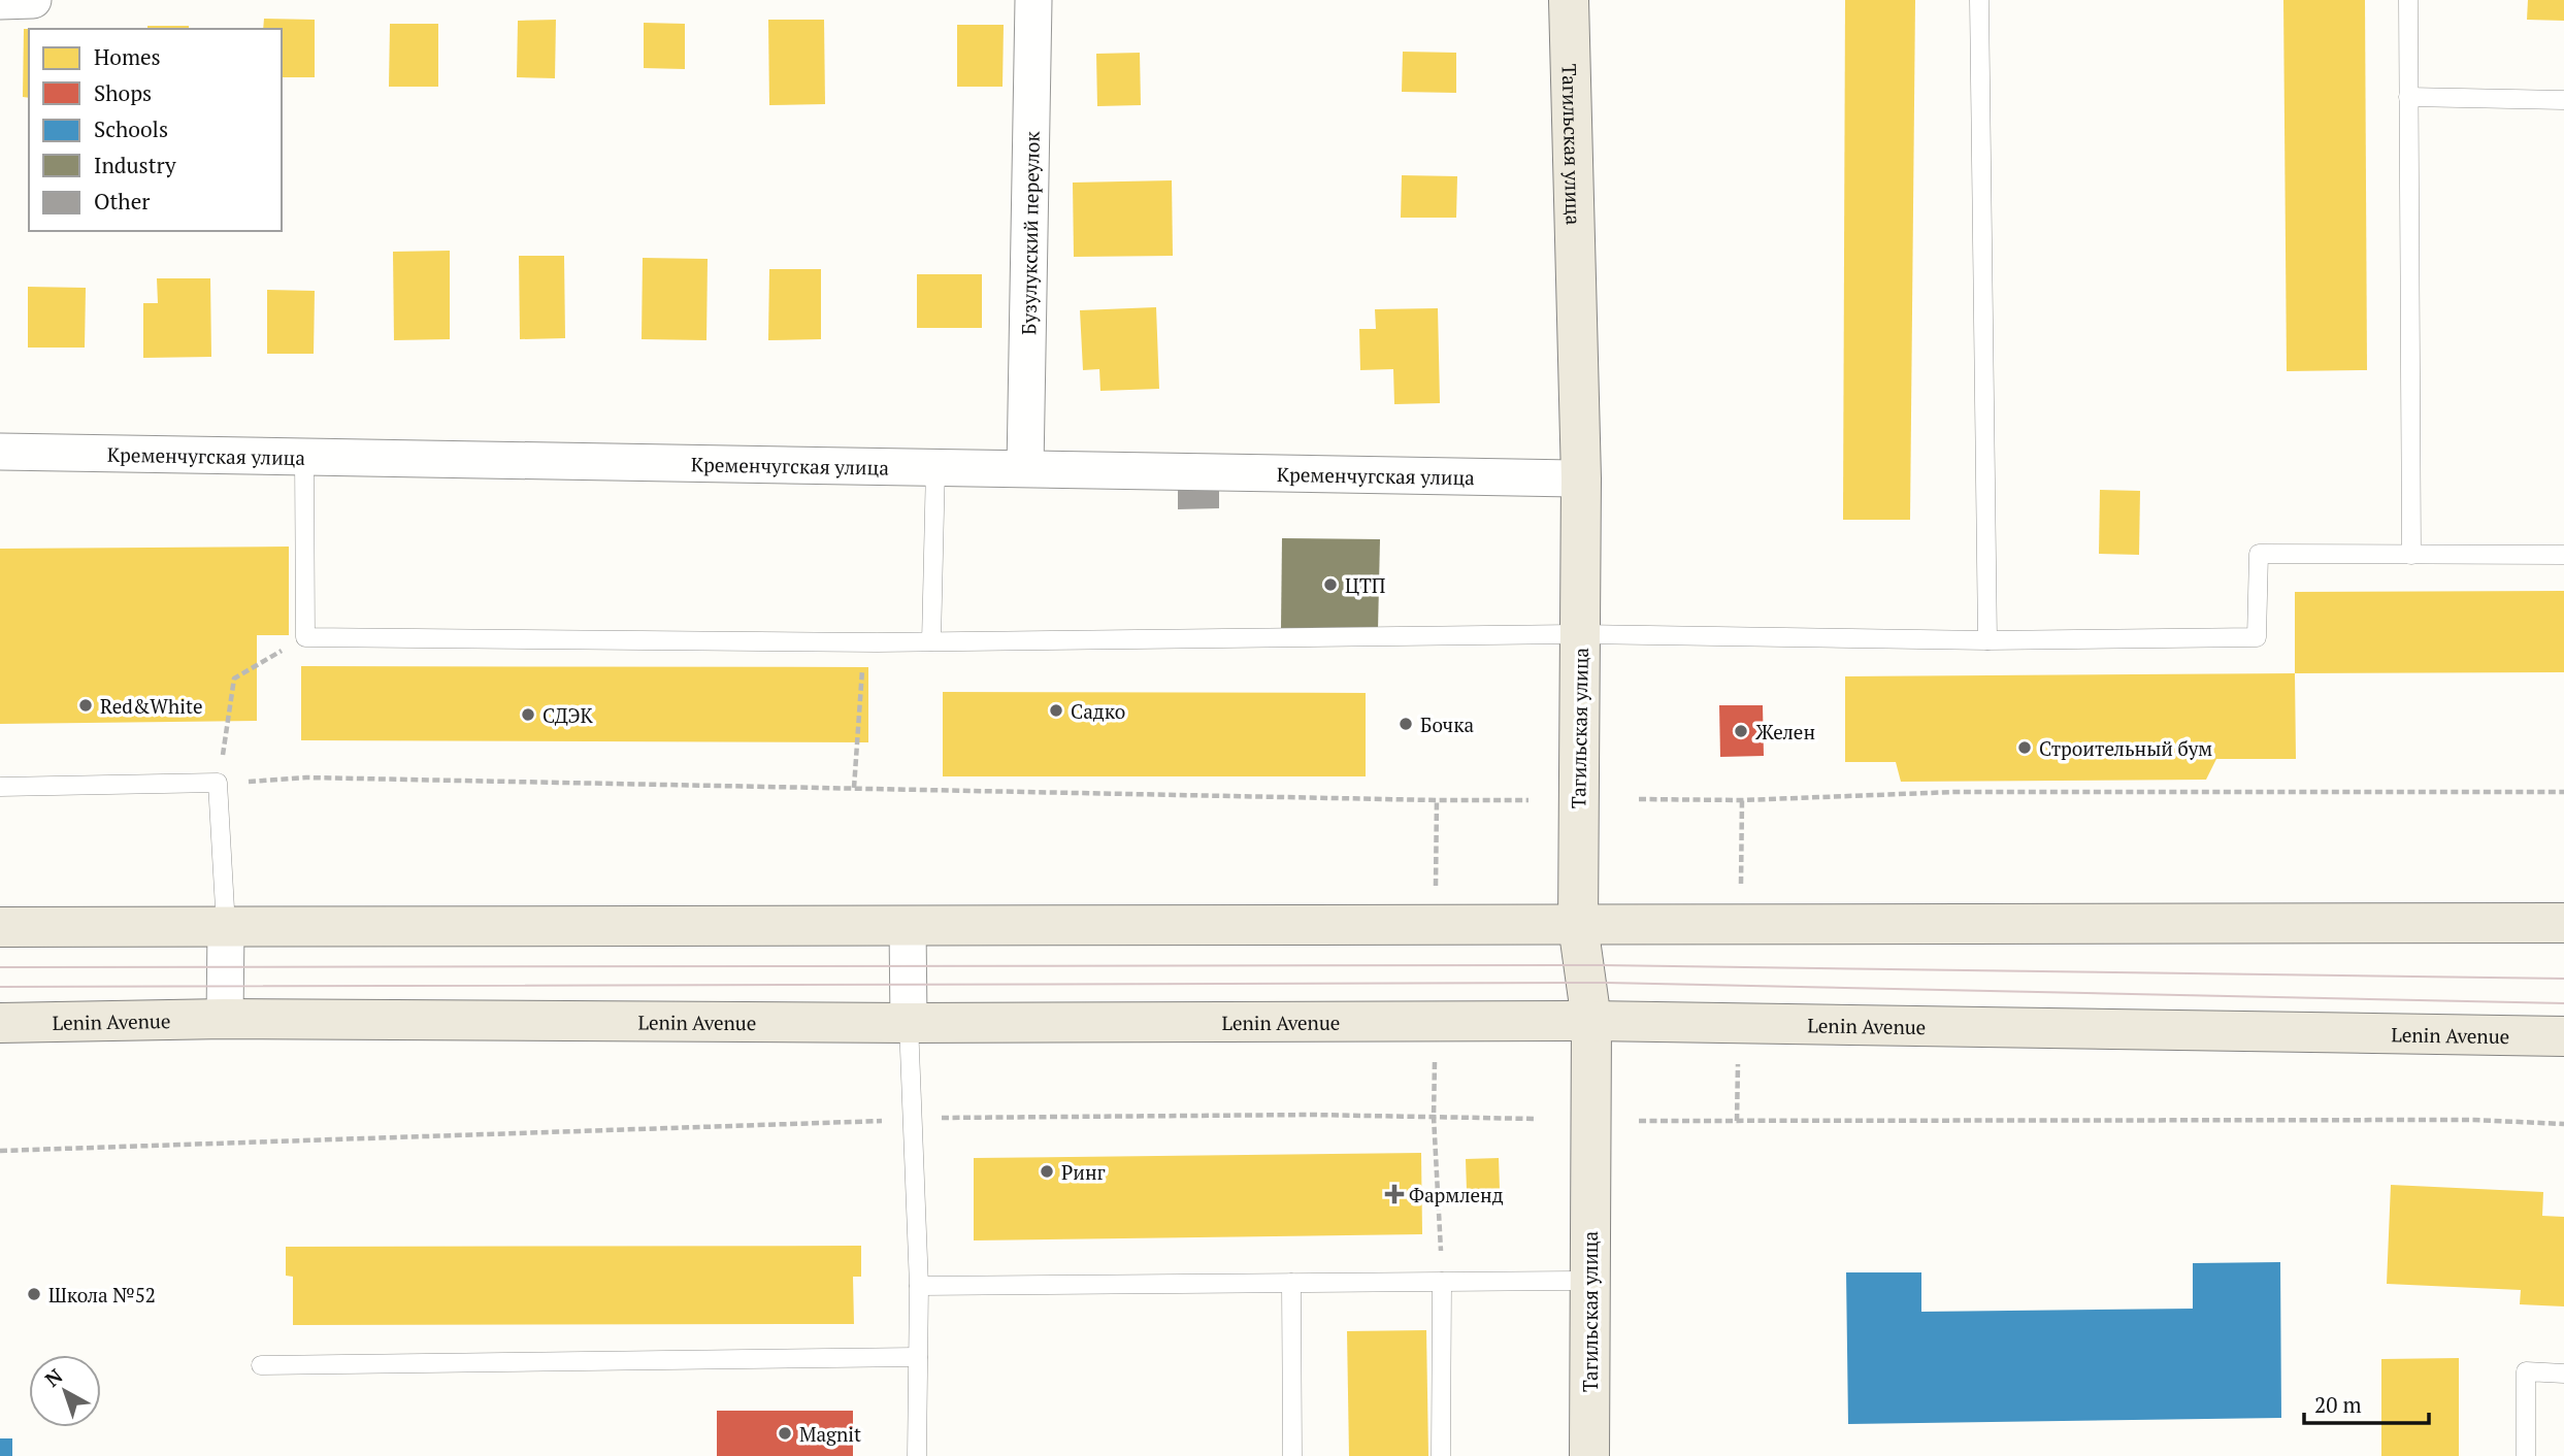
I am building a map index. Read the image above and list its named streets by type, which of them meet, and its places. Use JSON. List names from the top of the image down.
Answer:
{
  "streets": {
    "main road": ["Тагильская улица", "Lenin Avenue"],
    "street": ["Бузулукский переулок", "Кременчугская улица"]
  },
  "crossings": [
    ["Тагильская улица", "Кременчугская улица"],
    ["Тагильская улица", "Lenin Avenue"],
    ["Бузулукский переулок", "Кременчугская улица"]
  ],
  "places": {
    "other": [
      "ЦТП",
      "Red&White",
      "Садко",
      "СДЭК",
      "Бочка",
      "Желен",
      "Строительный бум",
      "Ринг",
      "Школа №52",
      "Magnit"
    ],
    "health": ["Фармленд"]
  },
  "legend": [
    "Homes",
    "Shops",
    "Schools",
    "Industry",
    "Other"
  ],
  "scale_bar": "20 m",
  "north": "top left"
}
